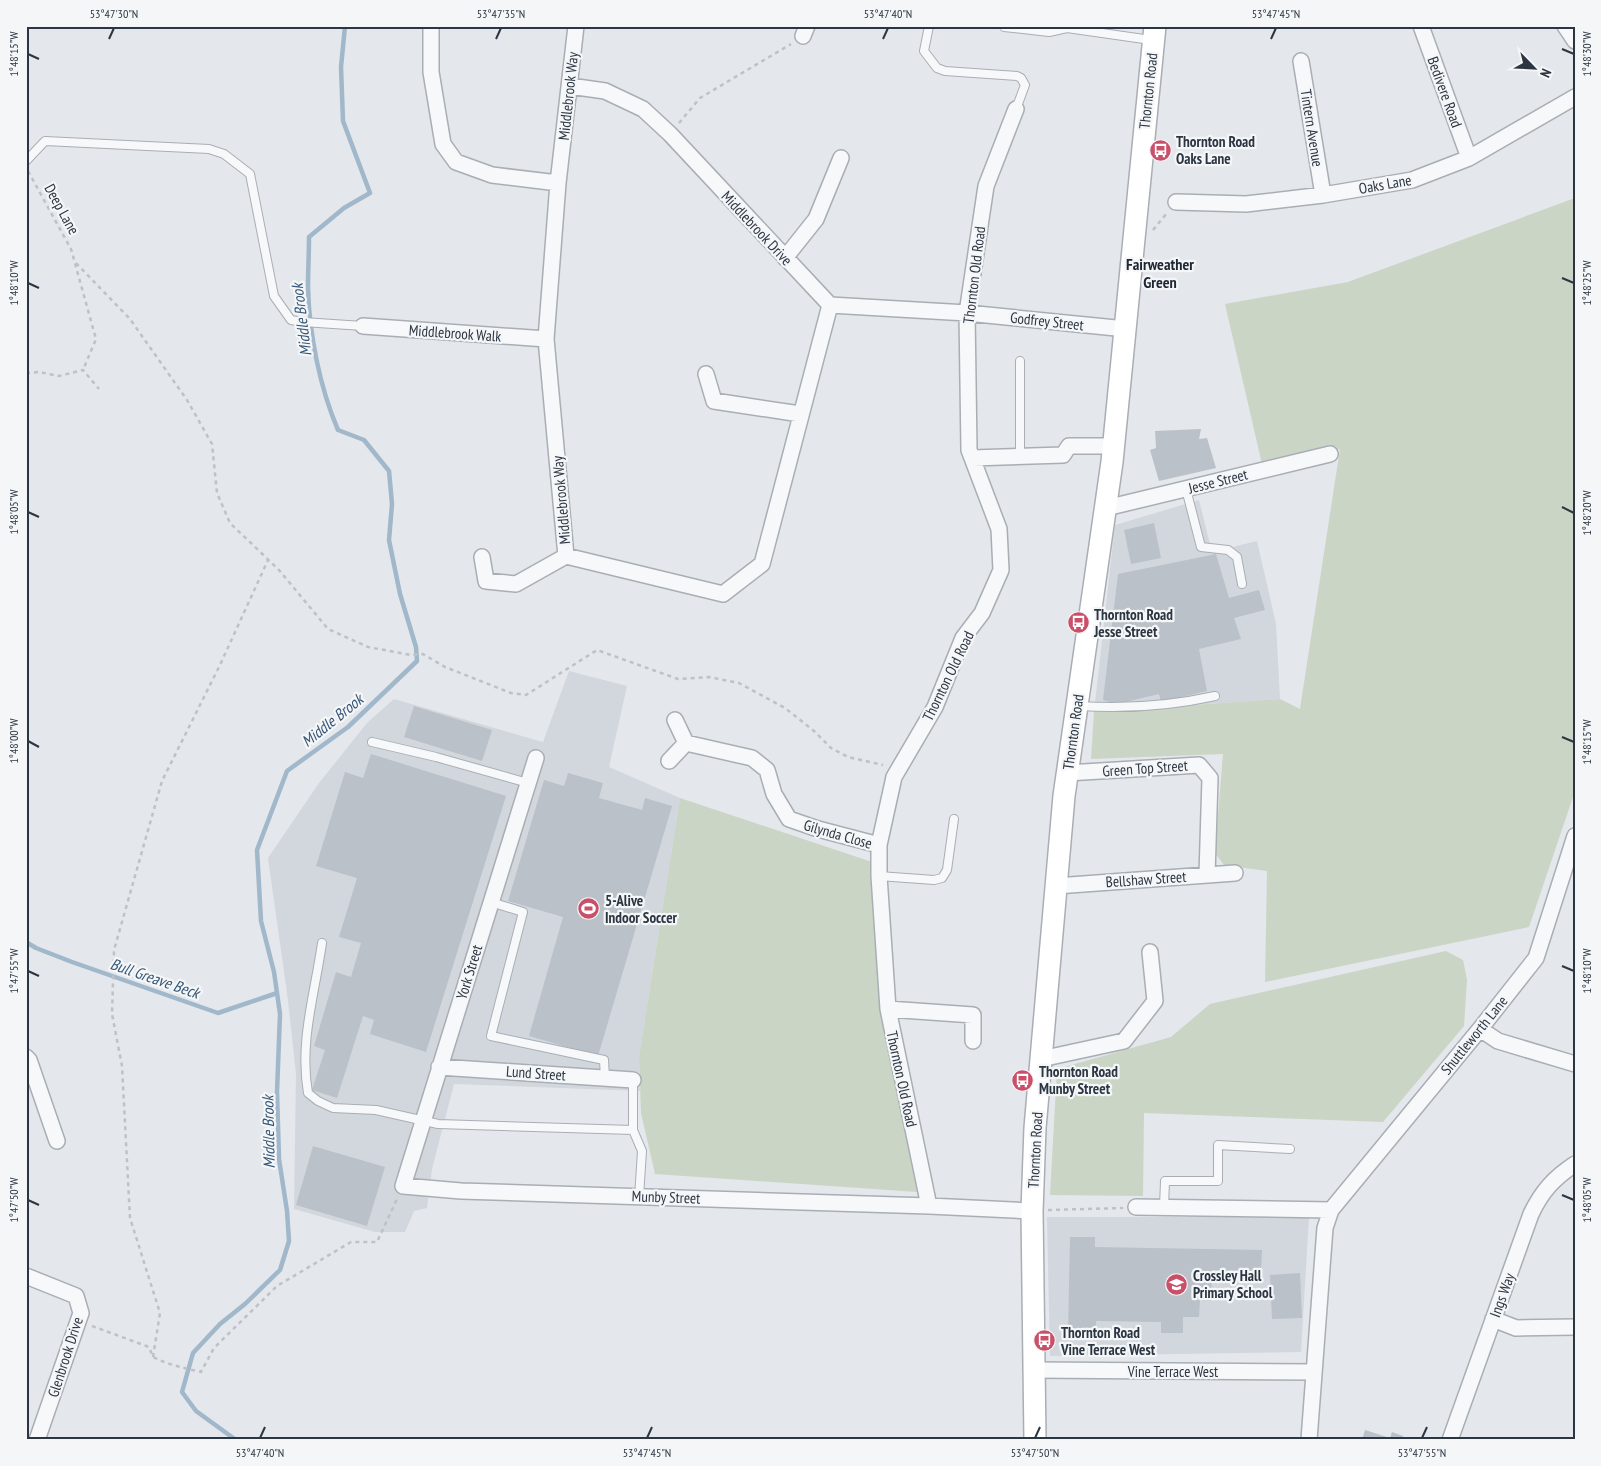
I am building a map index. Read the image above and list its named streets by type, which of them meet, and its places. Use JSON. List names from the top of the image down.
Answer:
{
  "streets": {
    "main road": ["Thornton Road"],
    "street": [
      "Bedivere Road",
      "Middlebrook Way",
      "Tintern Avenue",
      "Oaks Lane",
      "Middlebrook Drive",
      "Thornton Old Road",
      "Godfrey Street",
      "Middlebrook Walk",
      "Jesse Street",
      "Green Top Street",
      "Gilynda Close",
      "Bellshaw Street",
      "York Street",
      "Shuttleworth Lane",
      "Lund Street",
      "Munby Street",
      "Ings Way",
      "Glenbrook Drive",
      "Vine Terrace West"
    ],
    "path": ["Deep Lane"]
  },
  "crossings": [
    ["Thornton Road", "Godfrey Street"],
    ["Thornton Road", "Jesse Street"],
    ["Thornton Road", "Green Top Street"],
    ["Thornton Road", "Bellshaw Street"],
    ["Thornton Road", "Vine Terrace West"],
    ["Bedivere Road", "Oaks Lane"],
    ["Middlebrook Way", "Middlebrook Drive"],
    ["Middlebrook Way", "Middlebrook Walk"],
    ["Tintern Avenue", "Oaks Lane"],
    ["Thornton Old Road", "Godfrey Street"],
    ["Thornton Old Road", "Gilynda Close"],
    ["Thornton Old Road", "Munby Street"],
    ["Green Top Street", "Bellshaw Street"],
    ["York Street", "Lund Street"],
    ["York Street", "Munby Street"],
    ["Shuttleworth Lane", "Vine Terrace West"]
  ],
  "districts": ["Fairweather Green"],
  "water": ["Middle Brook", "Bull Greave Beck"],
  "places": {
    "bus stop": [
      "Thornton Road Oaks Lane",
      "Thornton Road Jesse Street",
      "Thornton Road Munby Street",
      "Thornton Road Vine Terrace West"
    ],
    "sports": ["5-Alive Indoor Soccer"],
    "school or university": ["Crossley Hall Primary School"]
  },
  "north": "bottom right",
  "coordinates": [
    "53°47'30\"N",
    "53°47'35\"N",
    "53°47'40\"N",
    "53°47'45\"N",
    "1°48'15\"W",
    "1°48'30\"W",
    "1°48'10\"W",
    "1°48'25\"W",
    "1°48'05\"W",
    "1°48'20\"W",
    "1°48'00\"W",
    "1°47'55\"W",
    "1°47'50\"W",
    "53°47'50\"N",
    "53°47'55\"N"
  ]
}
